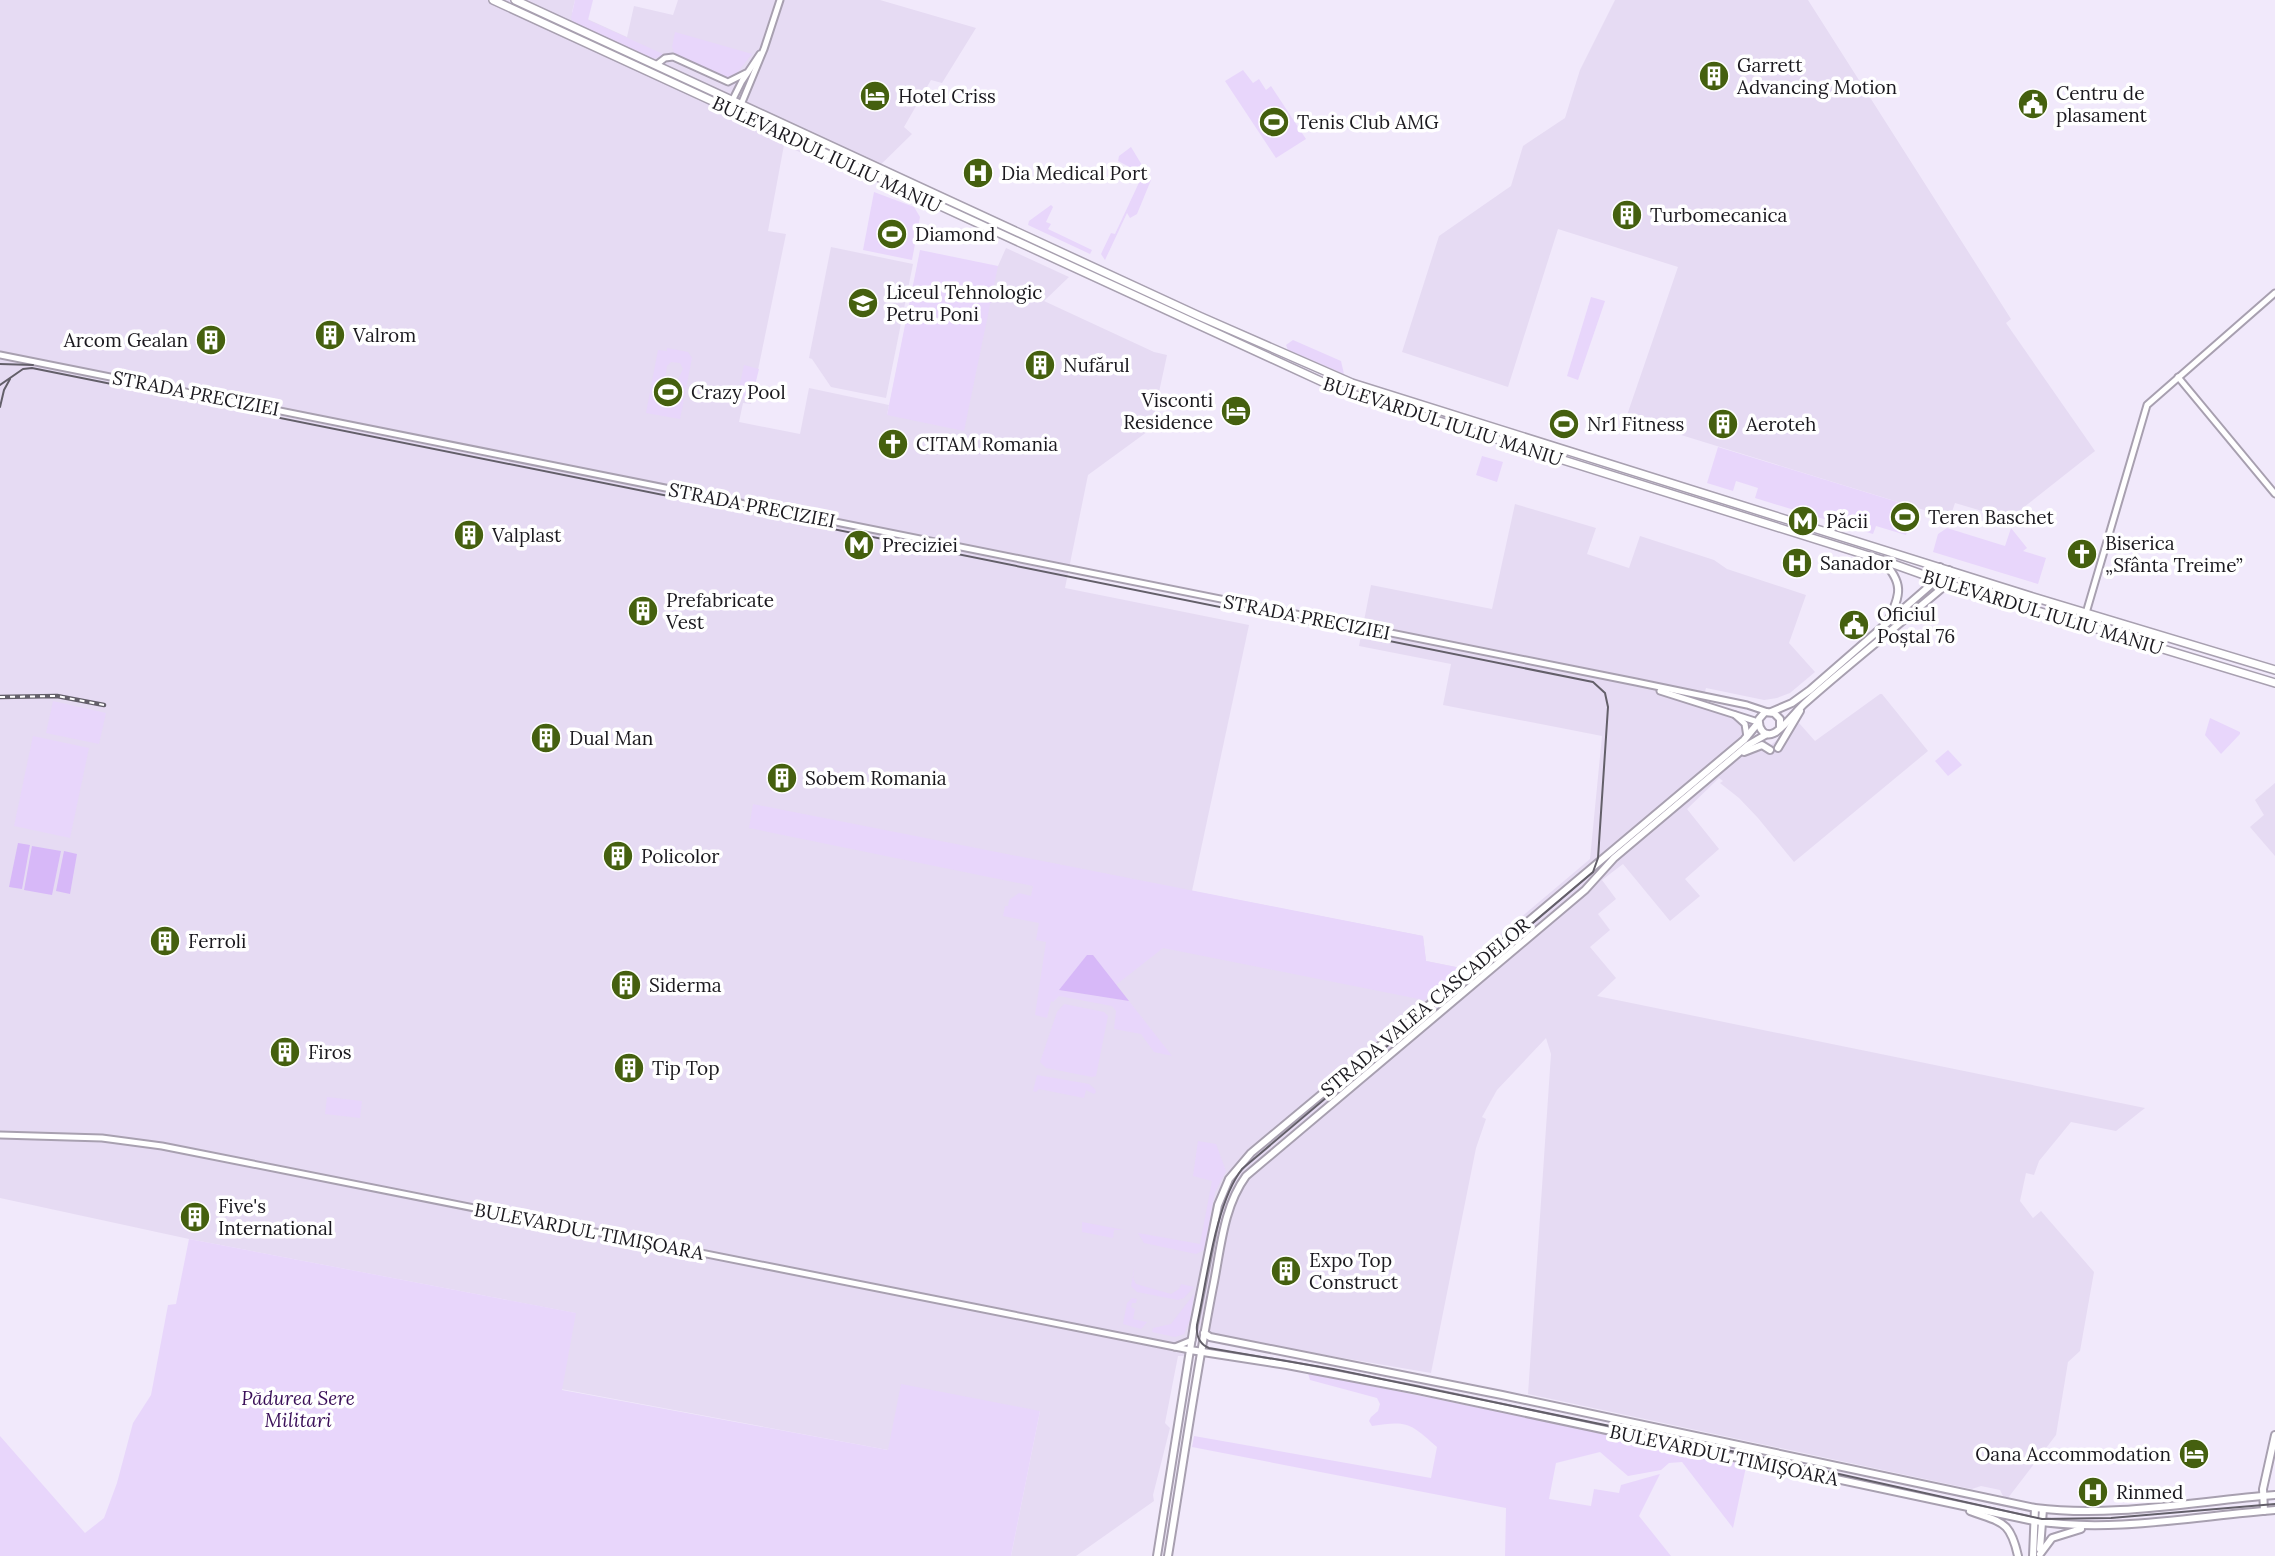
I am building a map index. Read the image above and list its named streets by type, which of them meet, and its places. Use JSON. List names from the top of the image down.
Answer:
{
  "streets": {
    "main road": ["BULEVARDUL IULIU MANIU", "STRADA VALEA CASCADELOR", "BULEVARDUL TIMIȘOARA"],
    "street": ["STRADA PRECIZIEI"]
  },
  "crossings": [
    ["STRADA PRECIZIEI", "STRADA VALEA CASCADELOR"],
    ["STRADA VALEA CASCADELOR", "BULEVARDUL TIMIȘOARA"]
  ],
  "parks": ["Pădurea Sere Militari"],
  "places": {
    "building": [
      "Garrett Advancing Motion",
      "Turbomecanica",
      "Valrom",
      "Arcom Gealan",
      "Nufărul",
      "Aeroteh",
      "Valplast",
      "Prefabricate Vest",
      "Dual Man",
      "Sobem Romania",
      "Policolor",
      "Ferroli",
      "Siderma",
      "Firos",
      "Tip Top",
      "Five's International",
      "Expo Top Construct"
    ],
    "hotel": ["Hotel Criss", "Visconti Residence", "Oana Accommodation"],
    "public building": ["Centru de plasament", "Oficiul Poștal 76"],
    "sports": [
      "Tenis Club AMG",
      "Diamond",
      "Crazy Pool",
      "Nr1 Fitness",
      "Teren Baschet"
    ],
    "hospital": ["Dia Medical Port", "Sanador", "Rinmed"],
    "school or university": ["Liceul Tehnologic Petru Poni"],
    "church": ["CITAM Romania", "Biserica „Sfânta Treime”"],
    "metro station": ["Păcii", "Preciziei"]
  }
}
